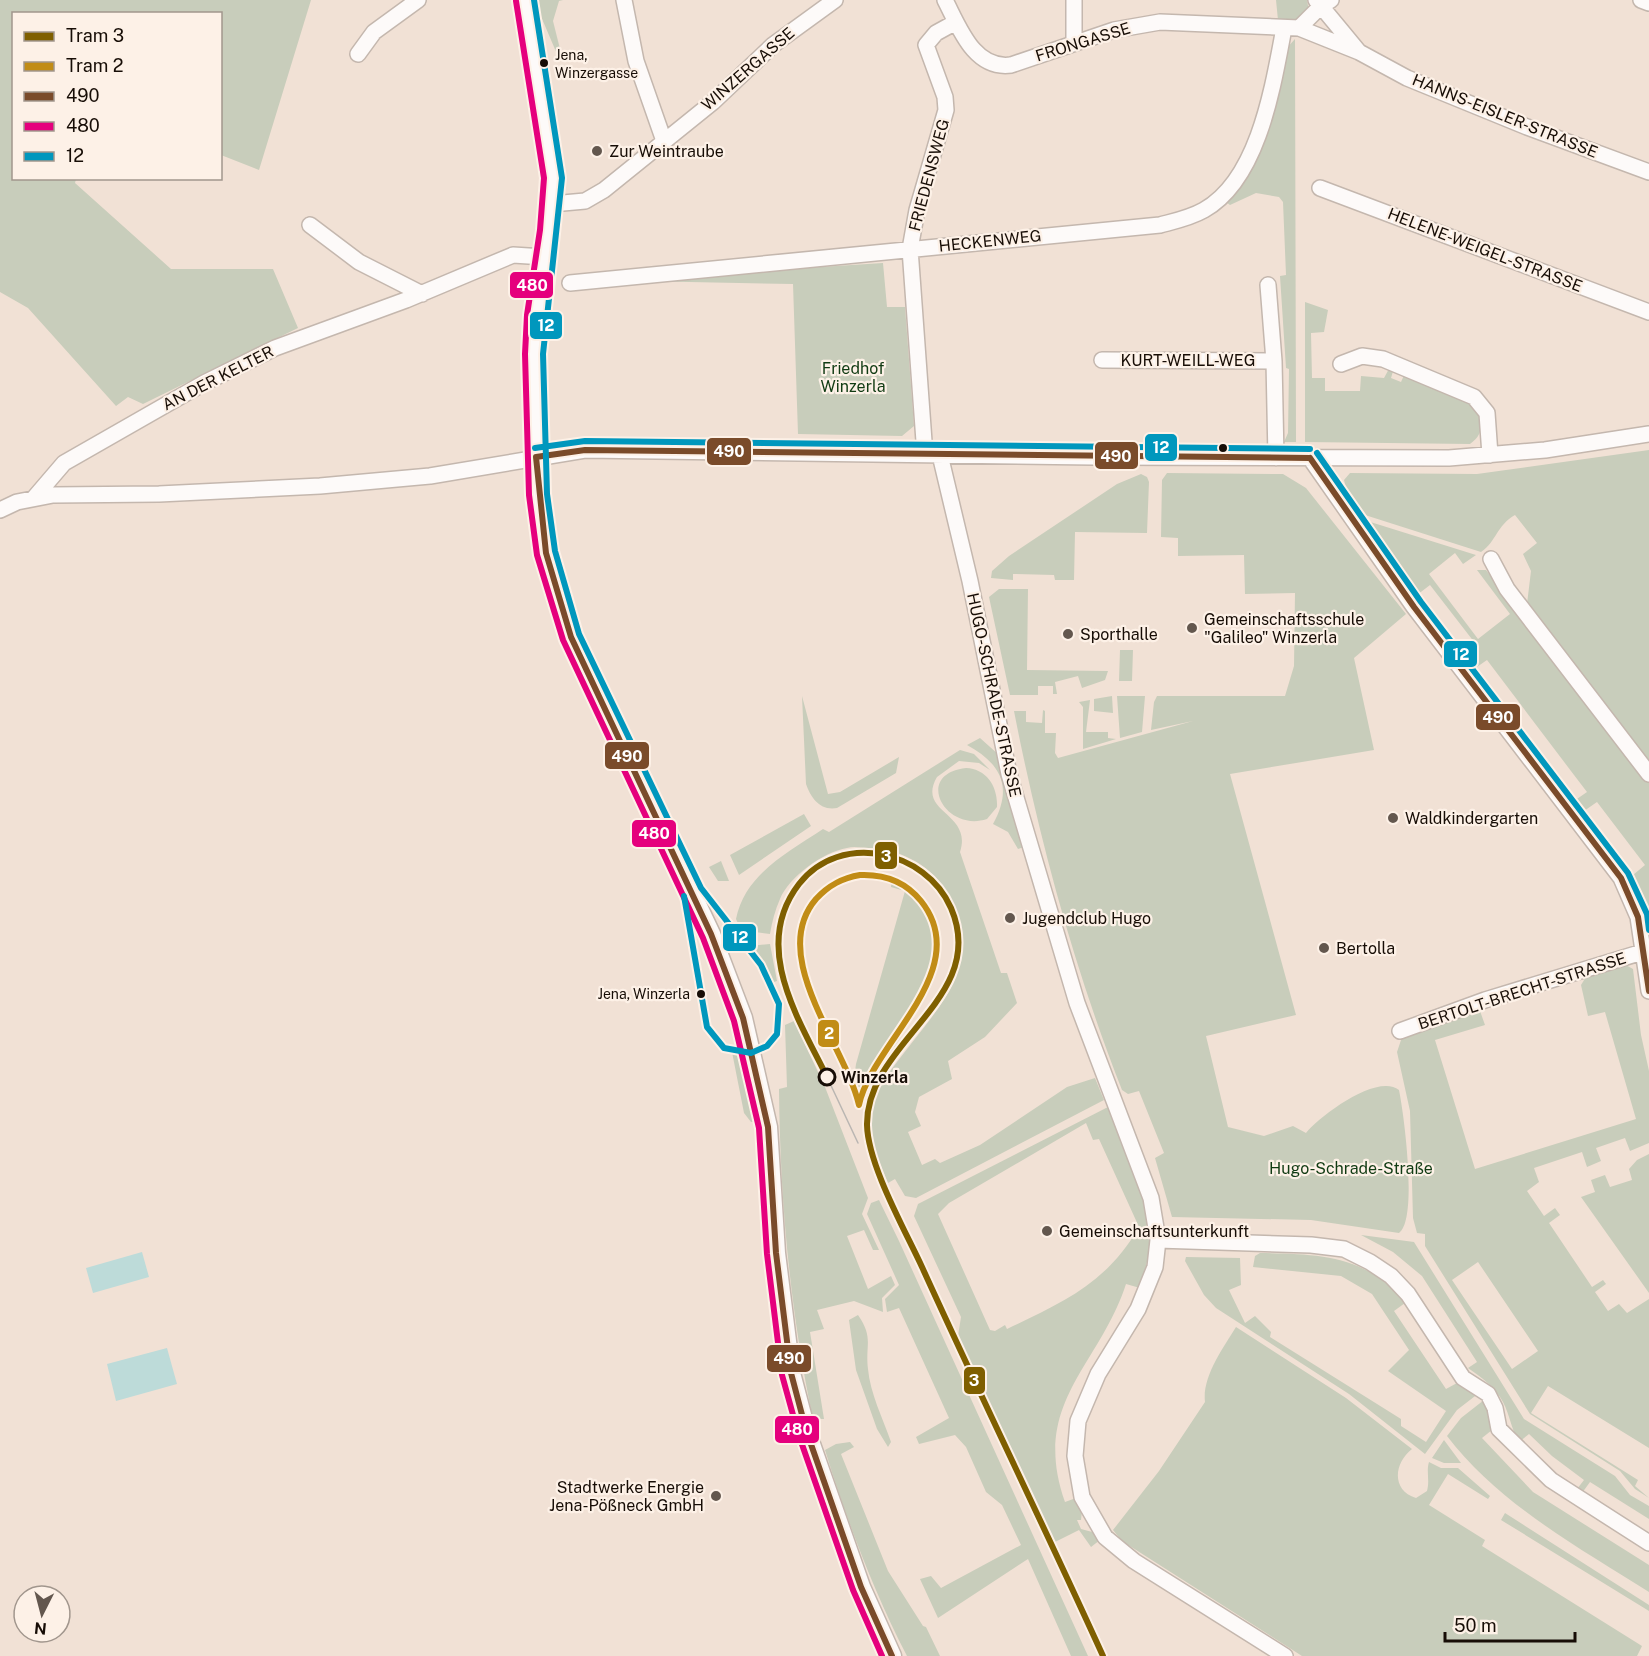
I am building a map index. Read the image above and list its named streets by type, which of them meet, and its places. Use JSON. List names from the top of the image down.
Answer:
{
  "streets": {
    "street": [
      "FRONGASSE",
      "WINZERGASSE",
      "HANNS-EISLER-STRASSE",
      "FRIEDENSWEG",
      "HECKENWEG",
      "HELENE-WEIGEL-STRASSE",
      "KURT-WEILL-WEG",
      "AN DER KELTER",
      "HUGO-SCHRADE-STRASSE",
      "BERTOLT-BRECHT-STRASSE"
    ]
  },
  "crossings": [
    ["FRONGASSE", "HANNS-EISLER-STRASSE"],
    ["FRONGASSE", "FRIEDENSWEG"],
    ["FRONGASSE", "HECKENWEG"],
    ["FRIEDENSWEG", "HECKENWEG"],
    ["FRIEDENSWEG", "HUGO-SCHRADE-STRASSE"]
  ],
  "parks": ["Friedhof Winzerla", "Hugo-Schrade-Straße"],
  "places": [
    "Jena, Winzergasse",
    "Zur Weintraube",
    "Gemeinschaftsschule \"Galileo\" Winzerla",
    "Sporthalle",
    "Waldkindergarten",
    "Jugendclub Hugo",
    "Bertolla",
    "Jena, Winzerla",
    "Winzerla",
    "Gemeinschaftsunterkunft",
    "Stadtwerke Energie Jena-Pößneck GmbH"
  ],
  "lines": [
    "transit line 12",
    "transit line 480",
    "transit line 490",
    "tram line 3",
    "tram line 2"
  ],
  "legend": [
    "Tram 3",
    "Tram 2",
    "490",
    "480",
    "12"
  ],
  "scale_bar": "50 m",
  "north": "bottom"
}
